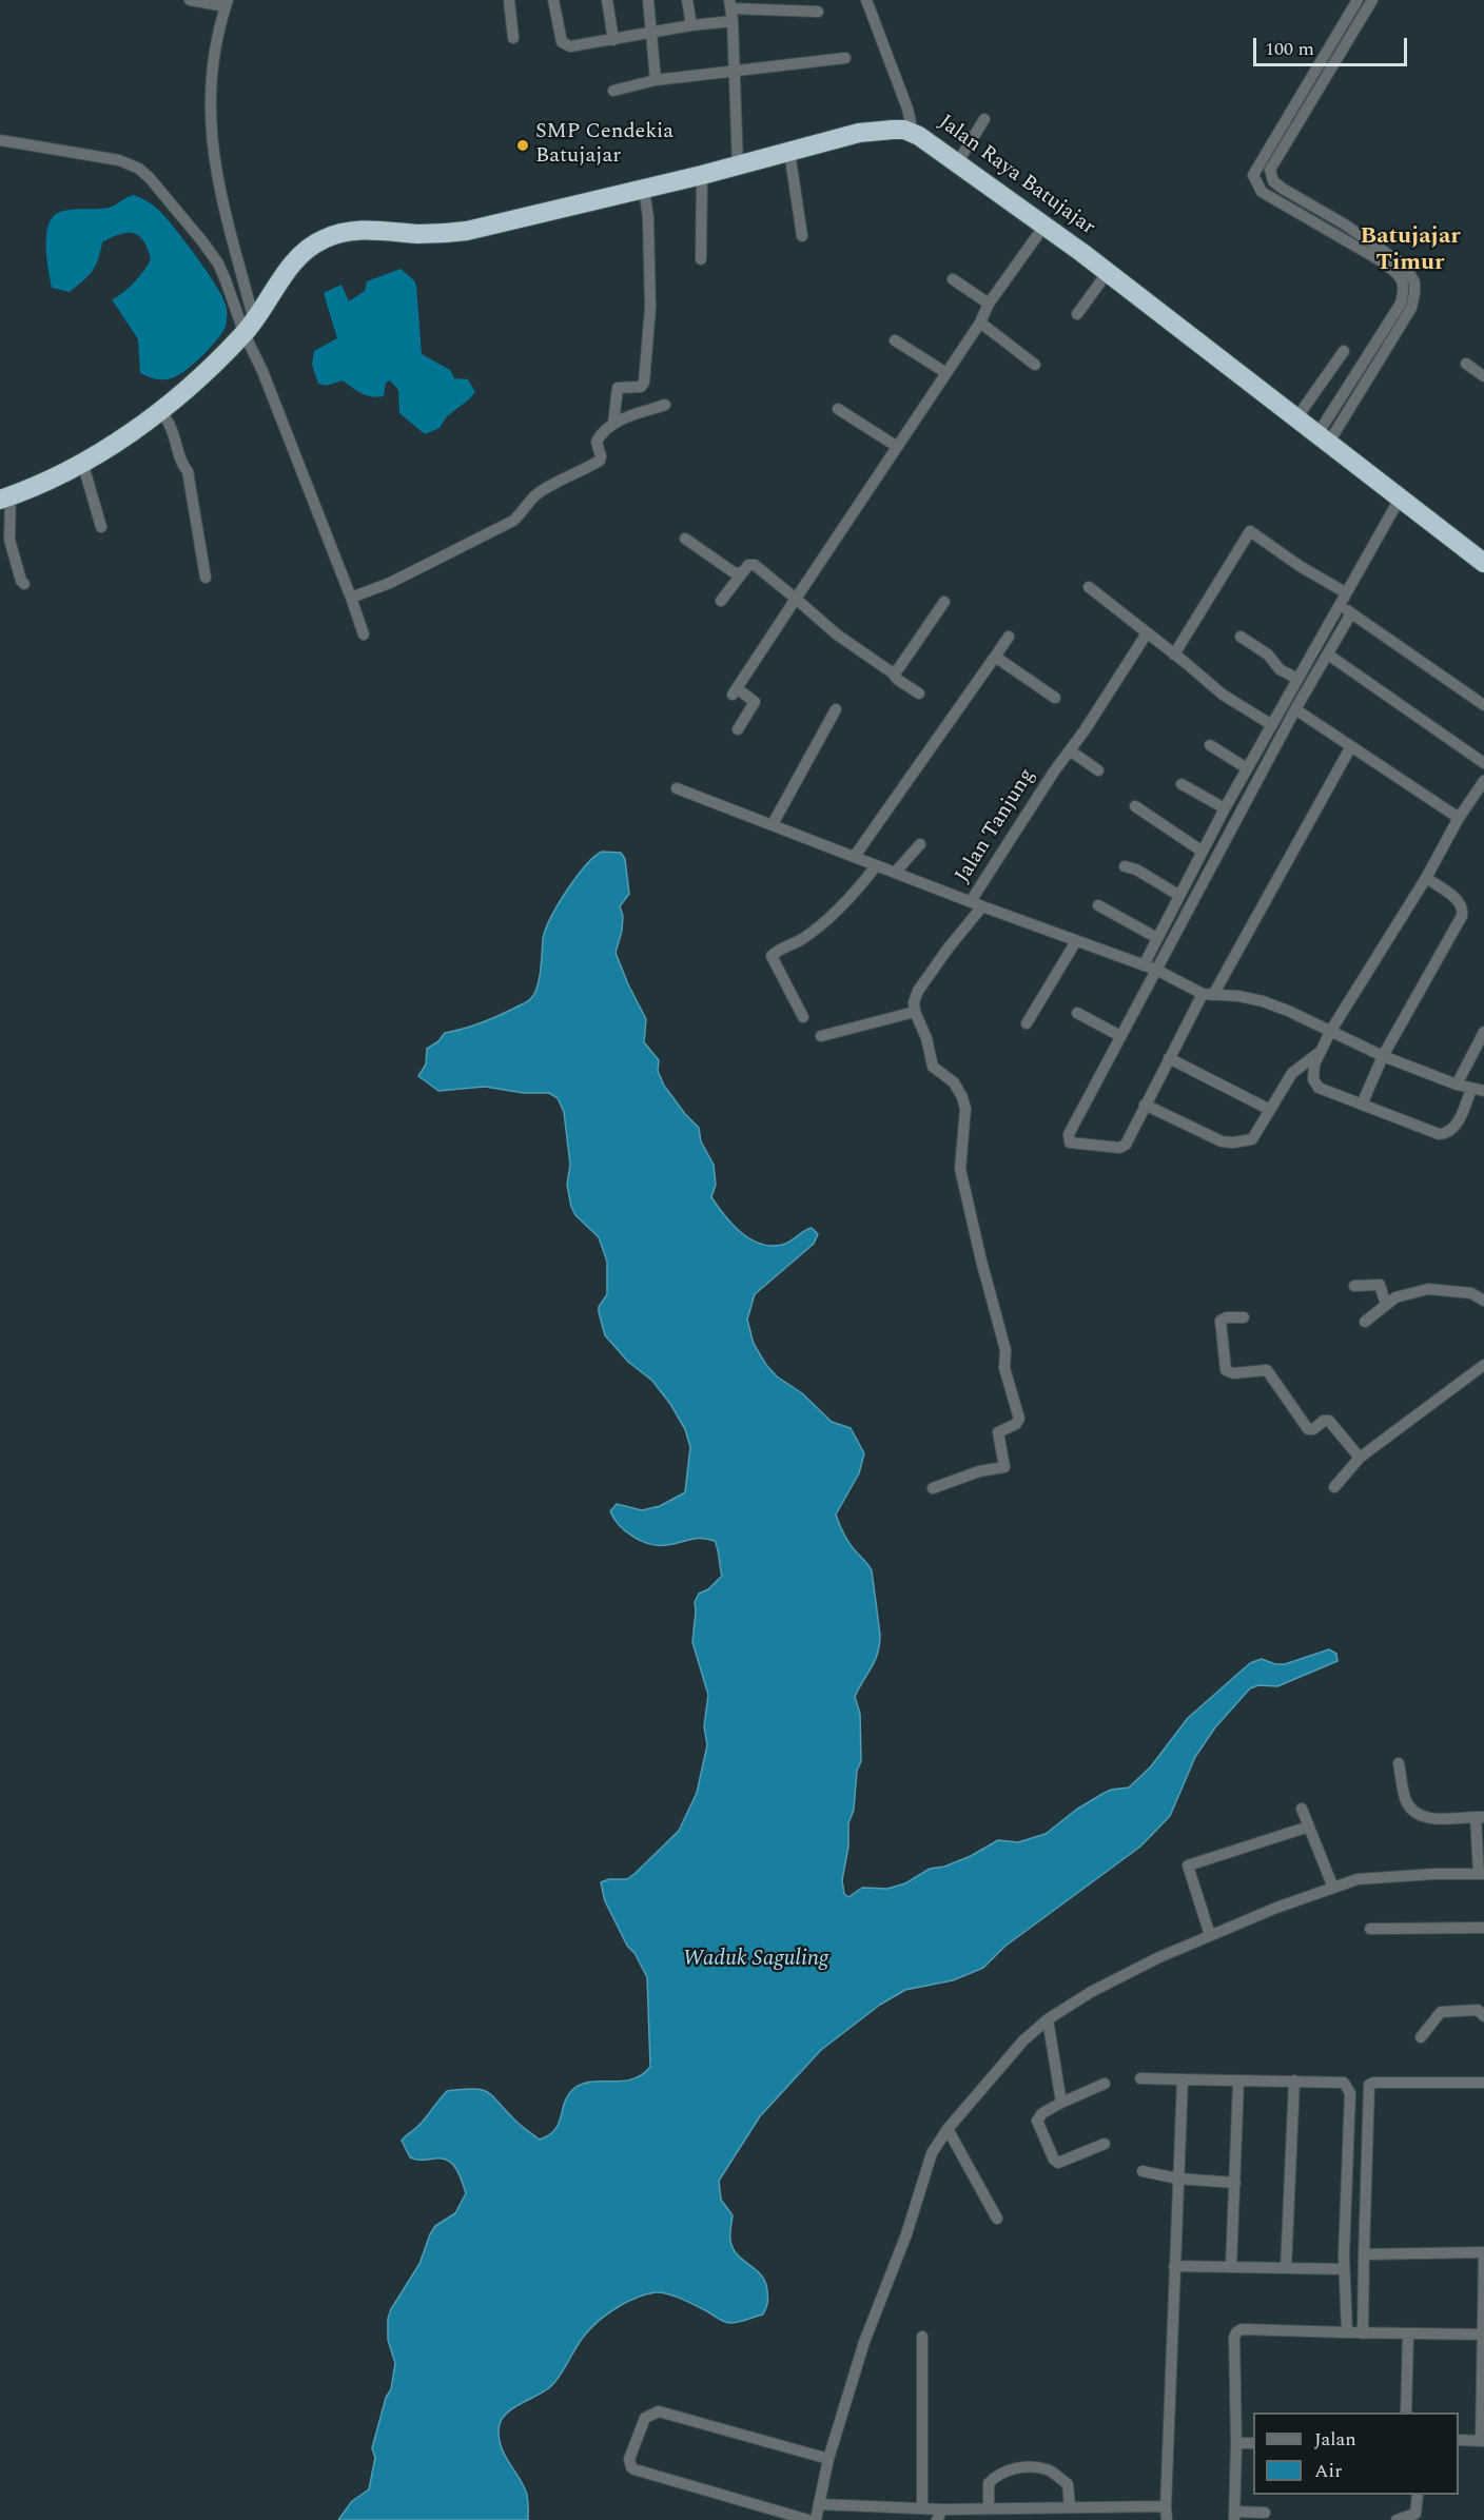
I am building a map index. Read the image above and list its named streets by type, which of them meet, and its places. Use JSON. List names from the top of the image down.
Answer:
{
  "streets": {
    "highway": ["Jalan Raya Batujajar"],
    "street": ["Jalan Tanjung"]
  },
  "districts": ["Batujajar Timur"],
  "water": ["Waduk Saguling"],
  "places": ["SMP Cendekia Batujajar"],
  "legend": ["Jalan", "Air"],
  "scale_bar": "100 m"
}
